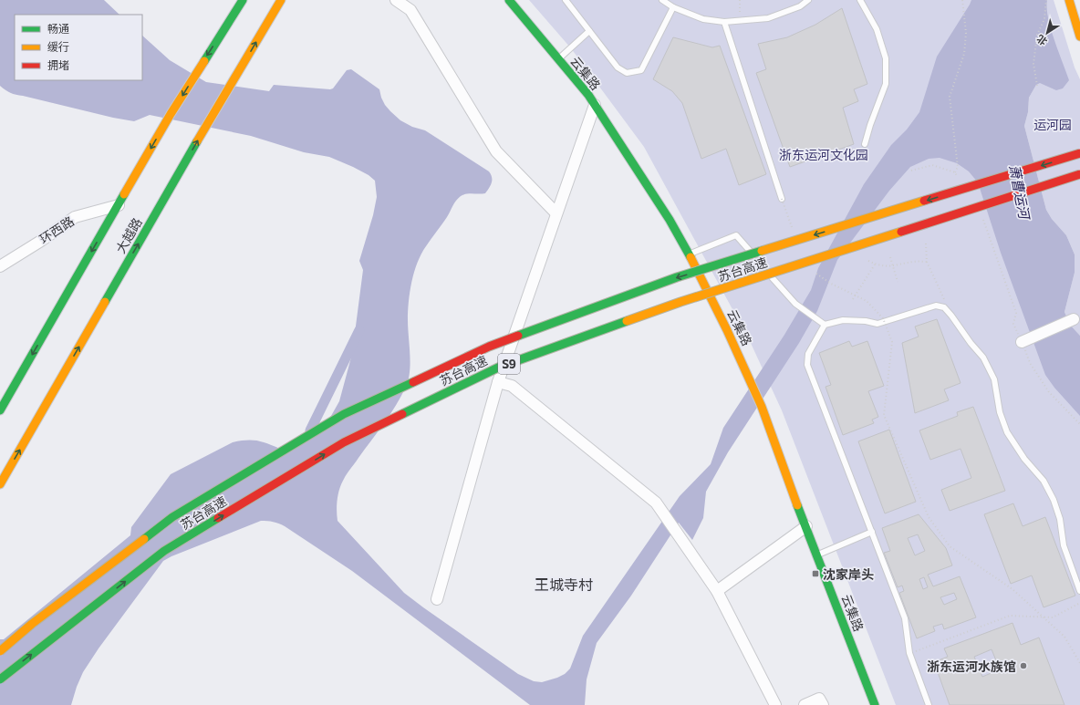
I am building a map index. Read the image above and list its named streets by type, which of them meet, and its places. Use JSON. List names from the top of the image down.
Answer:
{
  "streets": {
    "main road": [
      "云集路",
      "大越路",
      "苏台高速",
      "S9"
    ],
    "street": ["环西路"]
  },
  "crossings": [
    ["环西路", "大越路"]
  ],
  "districts": ["王城寺村"],
  "water": ["萧曹运河"],
  "parks": ["运河园", "浙东运河文化园"],
  "places": {
    "transit": ["沈家岸头"],
    "other": ["浙东运河水族馆"]
  },
  "legend": ["畅通", "缓行", "拥堵"],
  "north": "bottom left"
}
